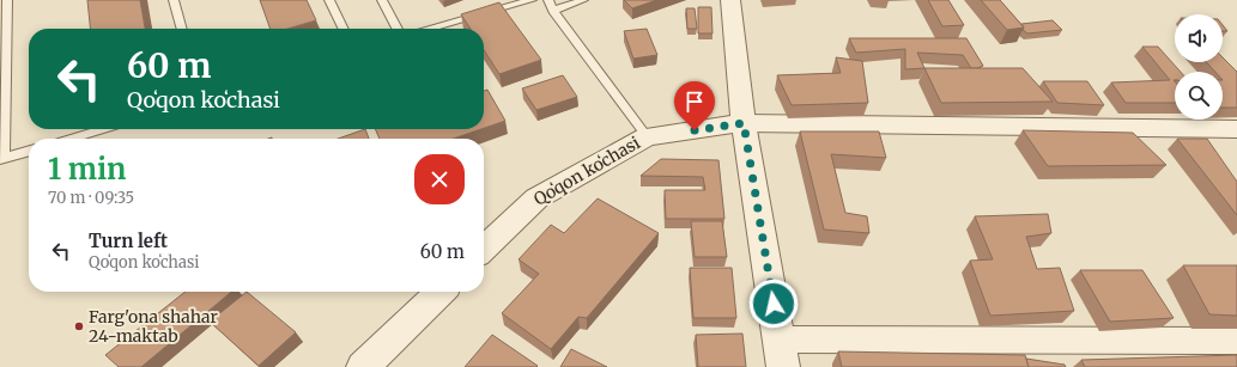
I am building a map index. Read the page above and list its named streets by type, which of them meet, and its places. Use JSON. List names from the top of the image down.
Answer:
{
  "streets": {
    "street": ["Qoʻqon koʻchasi"]
  },
  "places": ["Farg'ona shahar 24-maktab"],
  "page": {
    "turn": ["60 m", "Qoʻqon koʻchasi"],
    "heading": ["1 min", "70 m · 09:35"],
    "list": [
      {
        "name": "Turn left",
        "note": "Qoʻqon koʻchasi",
        "value": "60 m"
      }
    ]
  }
}
